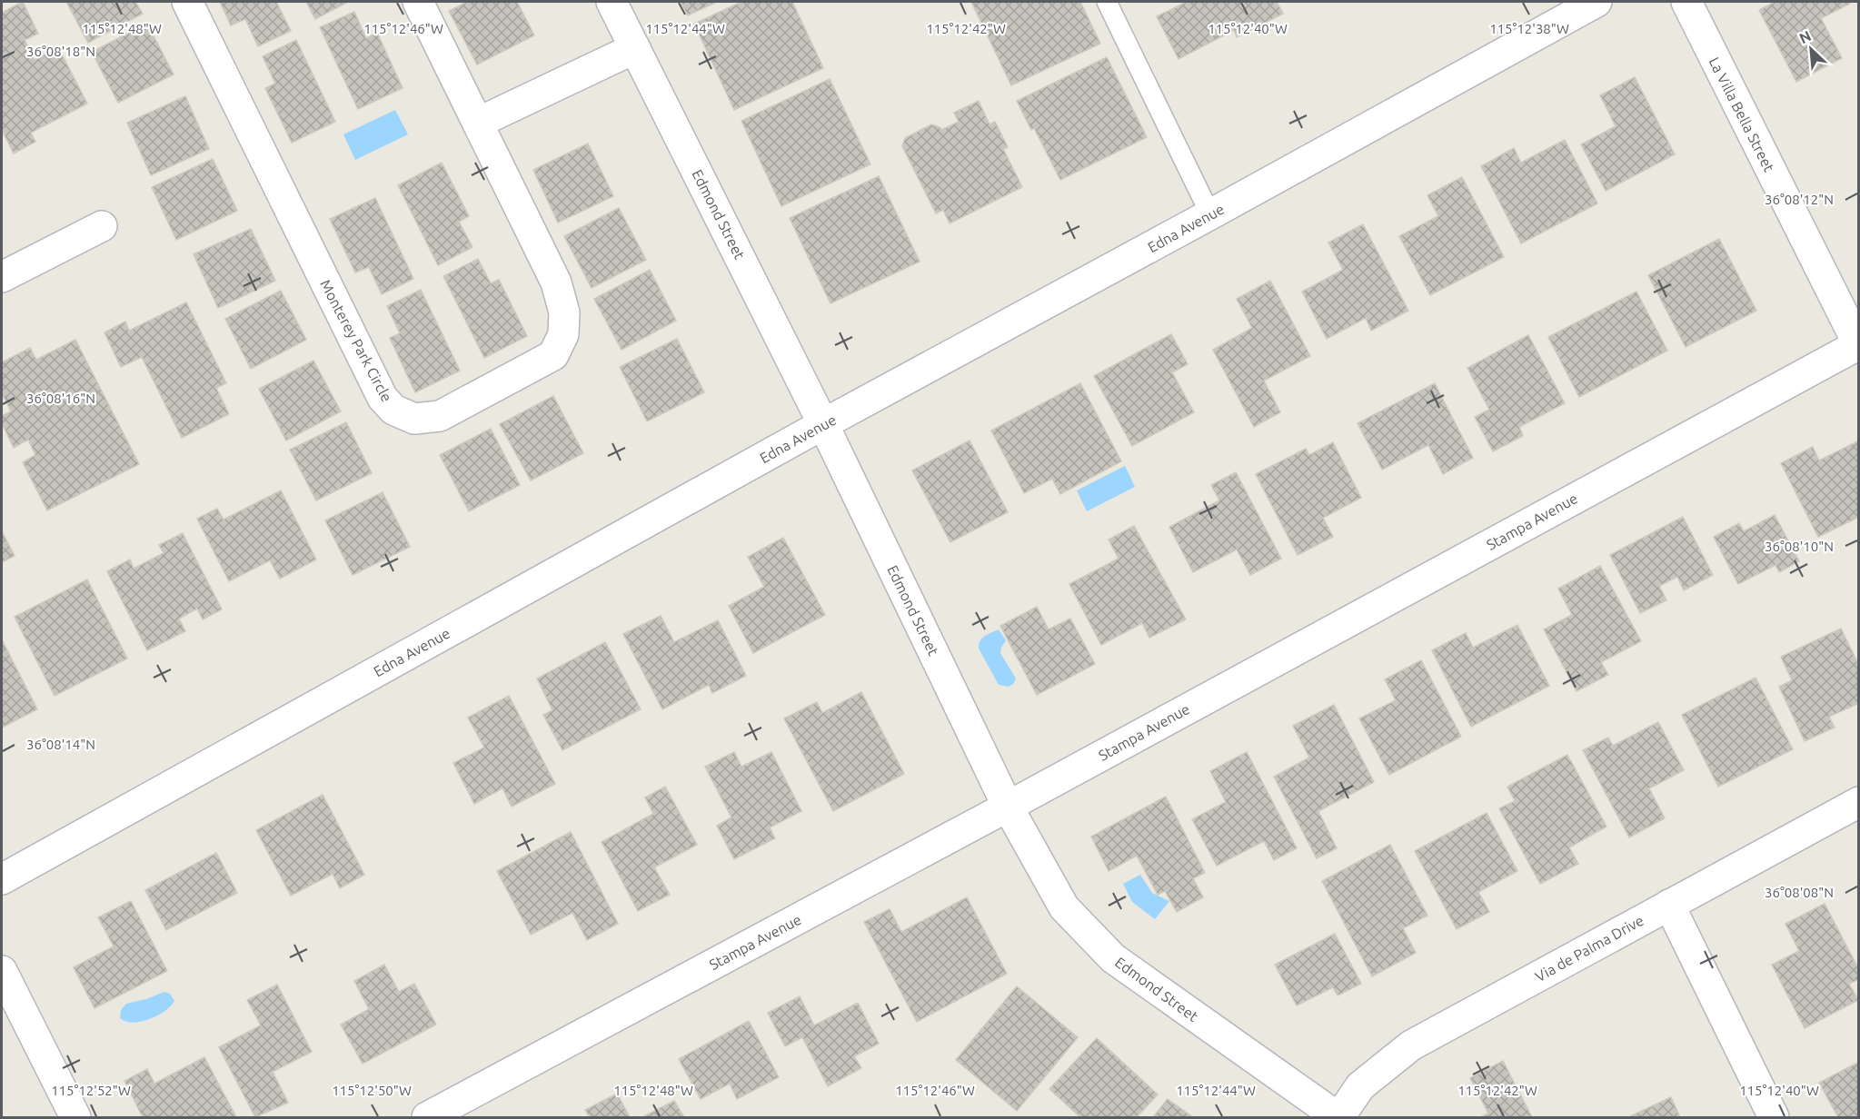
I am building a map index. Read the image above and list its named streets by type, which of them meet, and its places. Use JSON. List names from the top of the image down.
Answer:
{
  "streets": {
    "street": [
      "La Villa Bella Street",
      "Edmond Street",
      "Edna Avenue",
      "Monterey Park Circle",
      "Stampa Avenue",
      "Via de Palma Drive"
    ]
  },
  "crossings": [
    ["La Villa Bella Street", "Stampa Avenue"],
    ["Edmond Street", "Edna Avenue"],
    ["Edmond Street", "Stampa Avenue"],
    ["Edmond Street", "Via de Palma Drive"]
  ],
  "north": "top left",
  "coordinates": [
    "115°12'48\"W",
    "115°12'46\"W",
    "115°12'44\"W",
    "115°12'42\"W",
    "115°12'38\"W",
    "115°12'40\"W",
    "36°08'18\"N",
    "36°08'12\"N",
    "36°08'16\"N",
    "36°08'10\"N",
    "36°08'14\"N",
    "36°08'08\"N",
    "115°12'52\"W",
    "115°12'50\"W"
  ]
}
